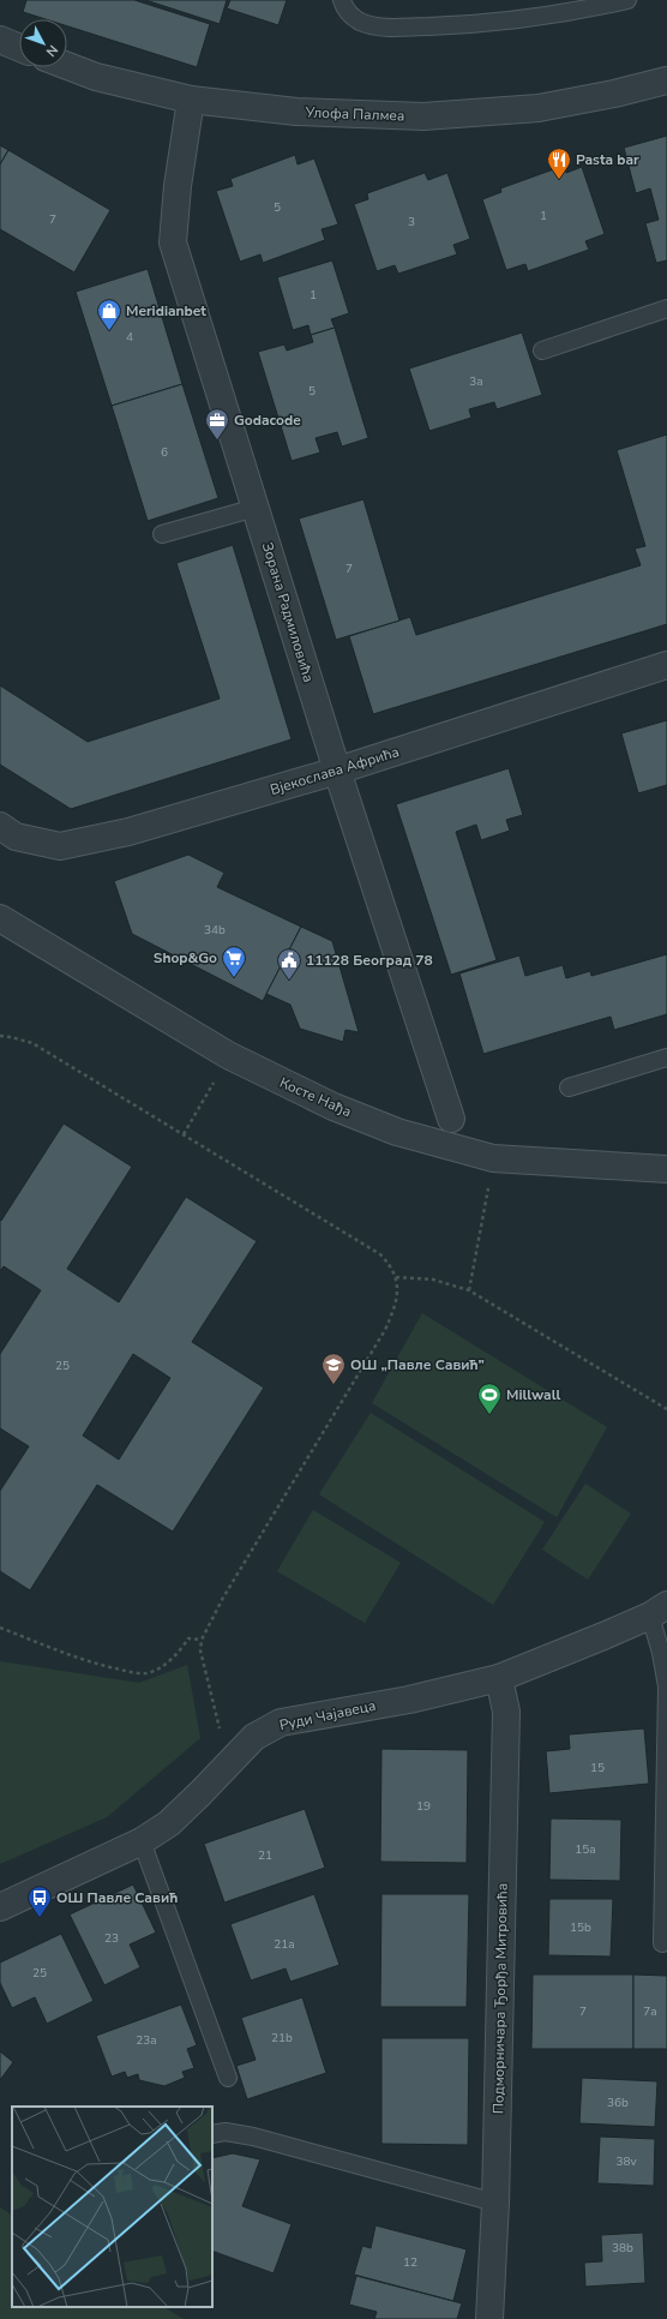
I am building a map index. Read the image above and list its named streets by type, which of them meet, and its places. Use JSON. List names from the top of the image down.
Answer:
{
  "streets": {
    "street": [
      "Улофа Палмеа",
      "Зорана Радмиловића",
      "Вјекослава Афрића",
      "Косте Нађа",
      "Руди Чајавеца",
      "Подморничара Ђорђа Митровића"
    ]
  },
  "crossings": [
    ["Улофа Палмеа", "Зорана Радмиловића"],
    ["Зорана Радмиловића", "Вјекослава Афрића"],
    ["Руди Чајавеца", "Подморничара Ђорђа Митровића"]
  ],
  "places": {
    "restaurant": ["Pasta bar"],
    "shop": ["Meridianbet"],
    "office": ["Godacode"],
    "supermarket": ["Shop&Go"],
    "public building": ["11128 Београд 78"],
    "school or university": ["ОШ „Павле Савић”"],
    "sports": ["Millwall"],
    "bus stop": ["ОШ Павле Савић"]
  },
  "house_numbers": [
    "5",
    "1",
    "7",
    "3",
    "1",
    "4",
    "3a",
    "5",
    "6",
    "7",
    "34b",
    "25",
    "15",
    "19",
    "15a",
    "21",
    "15b",
    "23",
    "21a",
    "25",
    "7",
    "7a",
    "21b",
    "23a",
    "36b",
    "38v",
    "38b",
    "12"
  ],
  "north": "bottom right"
}
